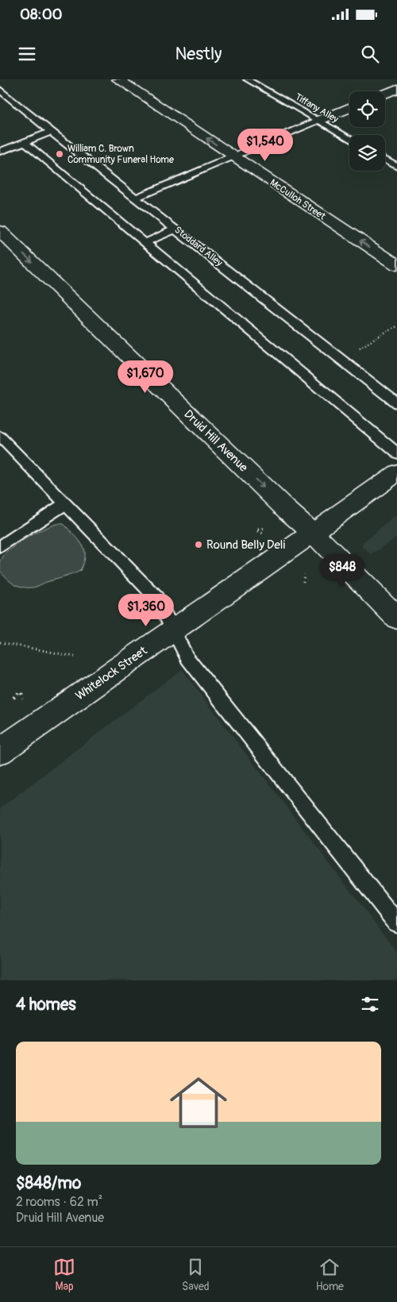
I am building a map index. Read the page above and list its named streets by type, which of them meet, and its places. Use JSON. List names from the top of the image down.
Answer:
{
  "streets": {
    "main road": ["McCulloh Street", "Druid Hill Avenue", "Whitelock Street"],
    "lane": ["Tiffany Alley", "Stoddard Alley"]
  },
  "crossings": [
    ["Druid Hill Avenue", "Whitelock Street"]
  ],
  "one_way": ["McCulloh Street", "Druid Hill Avenue"],
  "places": ["William C. Brown Community Funeral Home", "Round Belly Deli"],
  "page": {
    "status": "08:00",
    "header": "Nestly",
    "price": [
      "$1,540",
      "$1,670",
      "$848",
      "$1,360"
    ],
    "heading": "4 homes",
    "list": [
      {
        "name": "$848/mo",
        "note": "2 rooms · 62 m² · Druid Hill Avenue"
      }
    ],
    "tabs": ["Map", "Saved", "Home"]
  }
}
